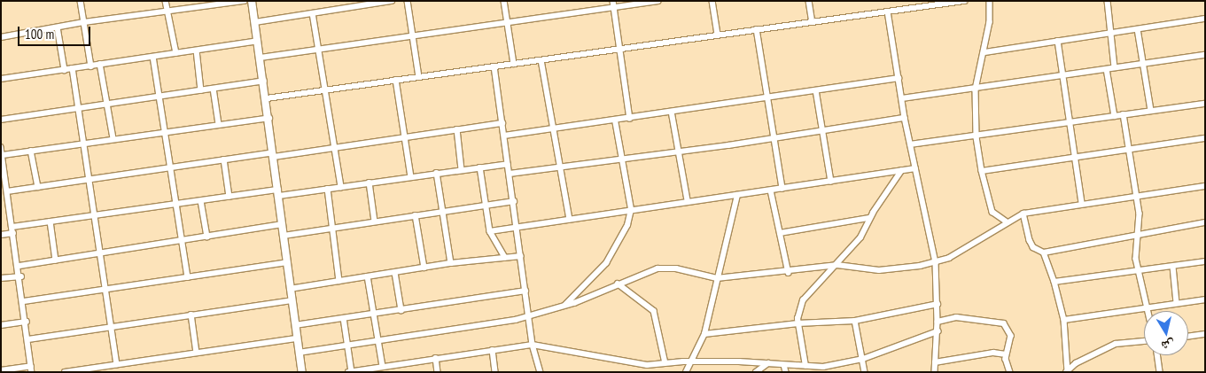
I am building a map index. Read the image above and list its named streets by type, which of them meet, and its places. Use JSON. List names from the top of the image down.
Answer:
{
  "scale_bar": "100 m",
  "north": "bottom"
}
